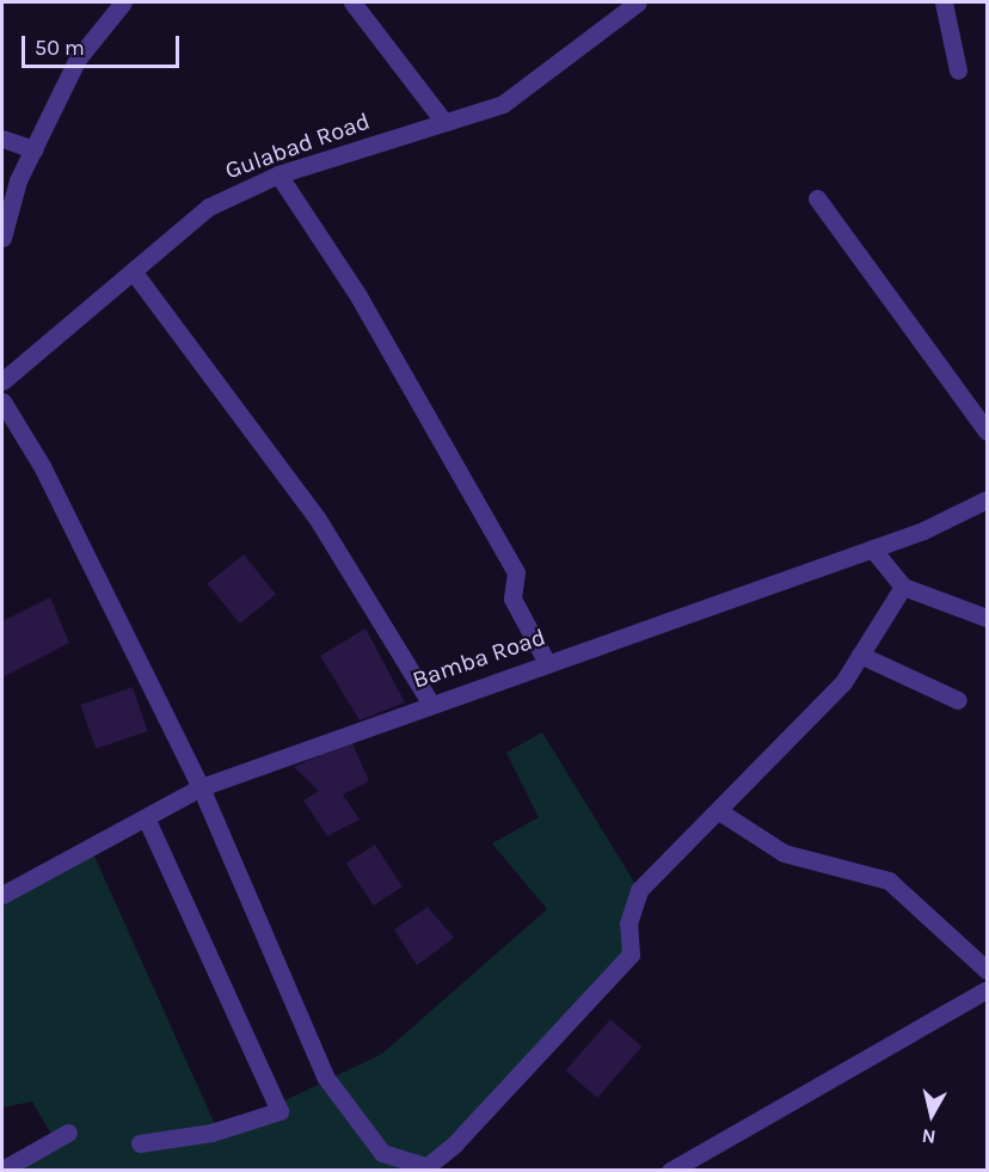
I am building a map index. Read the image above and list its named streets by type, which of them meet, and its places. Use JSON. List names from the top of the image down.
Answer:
{
  "streets": {
    "street": ["Gulabad Road", "Bamba Road"]
  },
  "scale_bar": "50 m",
  "north": "bottom"
}
